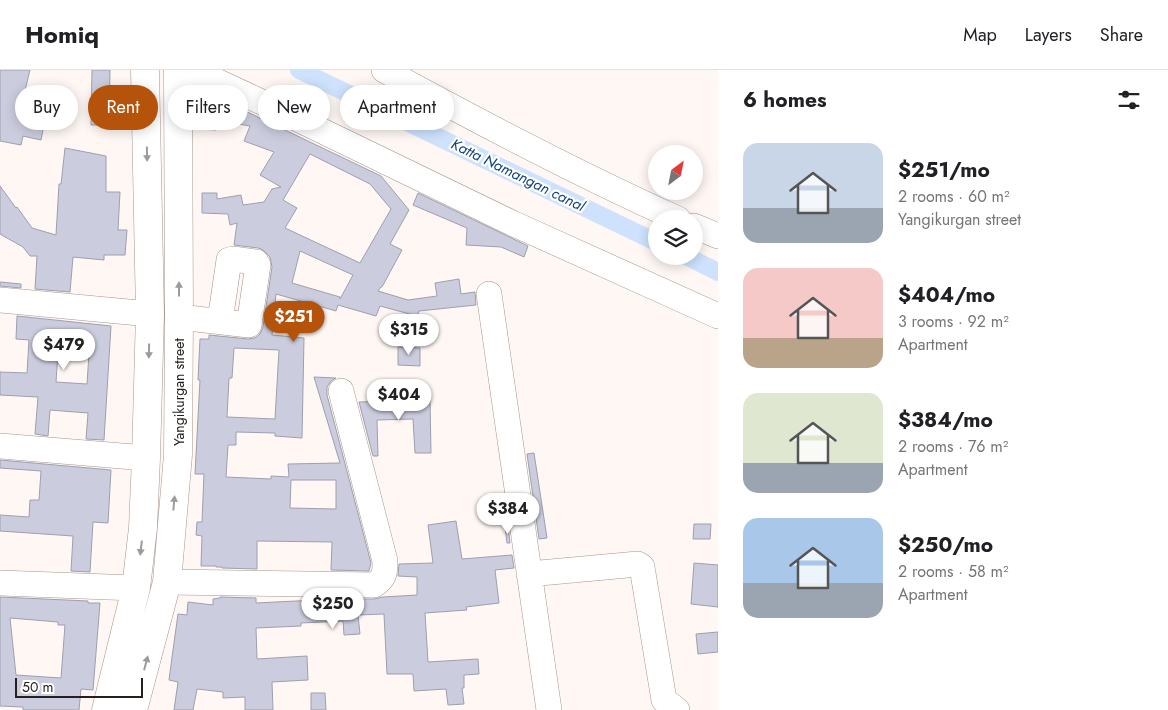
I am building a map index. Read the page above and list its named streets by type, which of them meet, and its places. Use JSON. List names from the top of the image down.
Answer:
{
  "streets": {
    "main road": ["Yangikurgan street"]
  },
  "water": ["Katta Namangan canal"],
  "scale_bar": "50 m",
  "north": "top right",
  "page": {
    "header": "Homiq",
    "nav": ["Map", "Layers", "Share"],
    "heading": "6 homes",
    "chip": [
      "Buy",
      "Rent",
      "Filters",
      "New",
      "Apartment"
    ],
    "list": [
      {
        "name": "$251/mo",
        "note": "2 rooms · 60 m² · Yangikurgan street"
      },
      {
        "name": "$404/mo",
        "note": "3 rooms · 92 m² · Apartment"
      },
      {
        "name": "$384/mo",
        "note": "2 rooms · 76 m² · Apartment"
      },
      {
        "name": "$250/mo",
        "note": "2 rooms · 58 m² · Apartment"
      }
    ],
    "price": [
      "$251",
      "$315",
      "$479",
      "$404",
      "$384",
      "$250"
    ],
    "scale": "50 m"
  }
}
